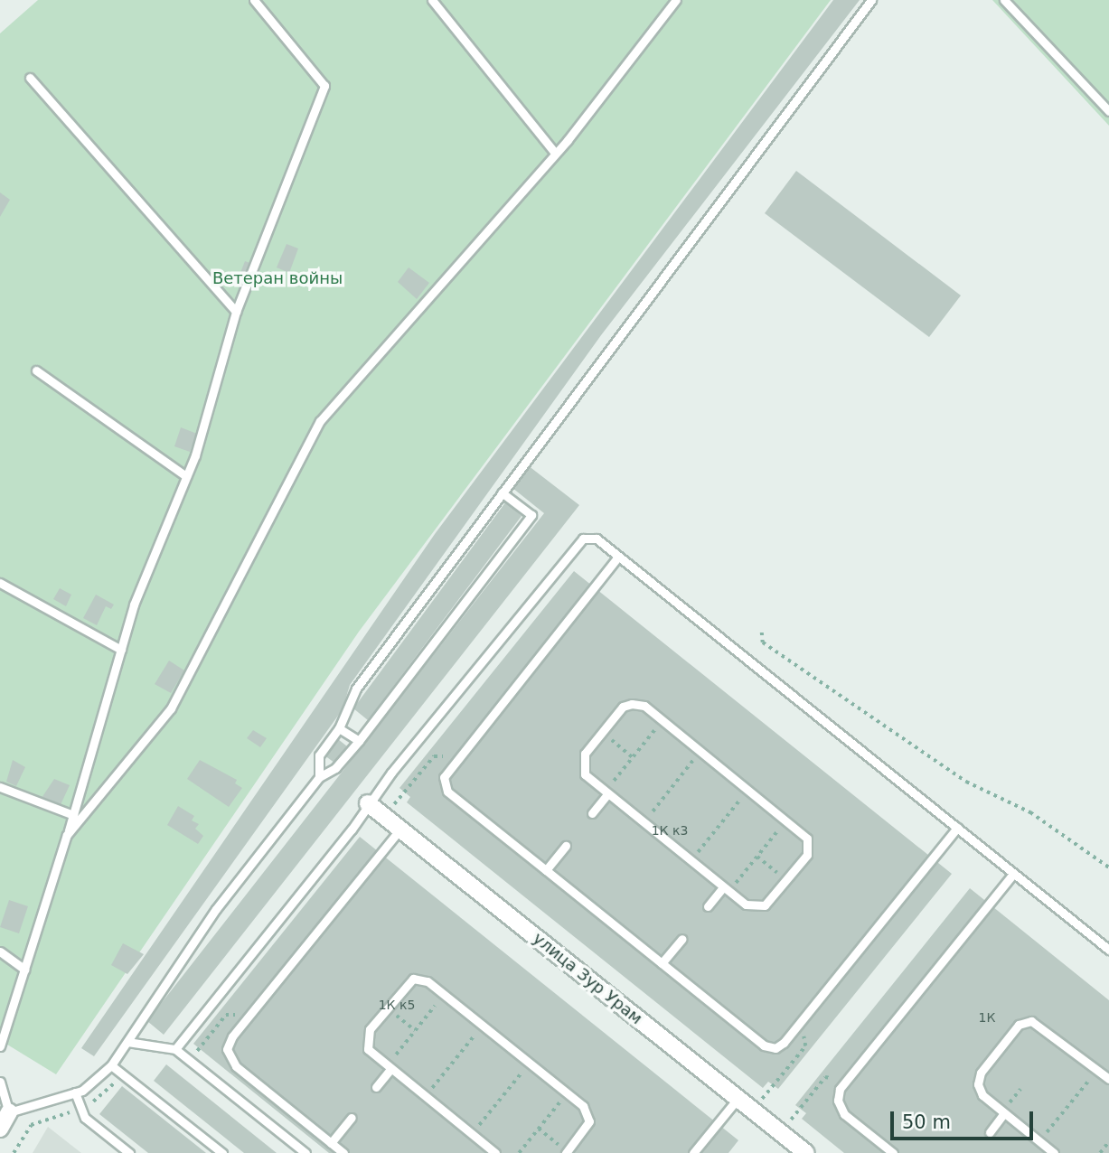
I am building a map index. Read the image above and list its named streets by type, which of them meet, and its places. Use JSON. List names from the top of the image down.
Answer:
{
  "streets": {
    "street": ["улица Зур Урам"]
  },
  "parks": ["Ветеран войны"],
  "house_numbers": ["1К к3", "1К к5", "1К"],
  "scale_bar": "50 m"
}
